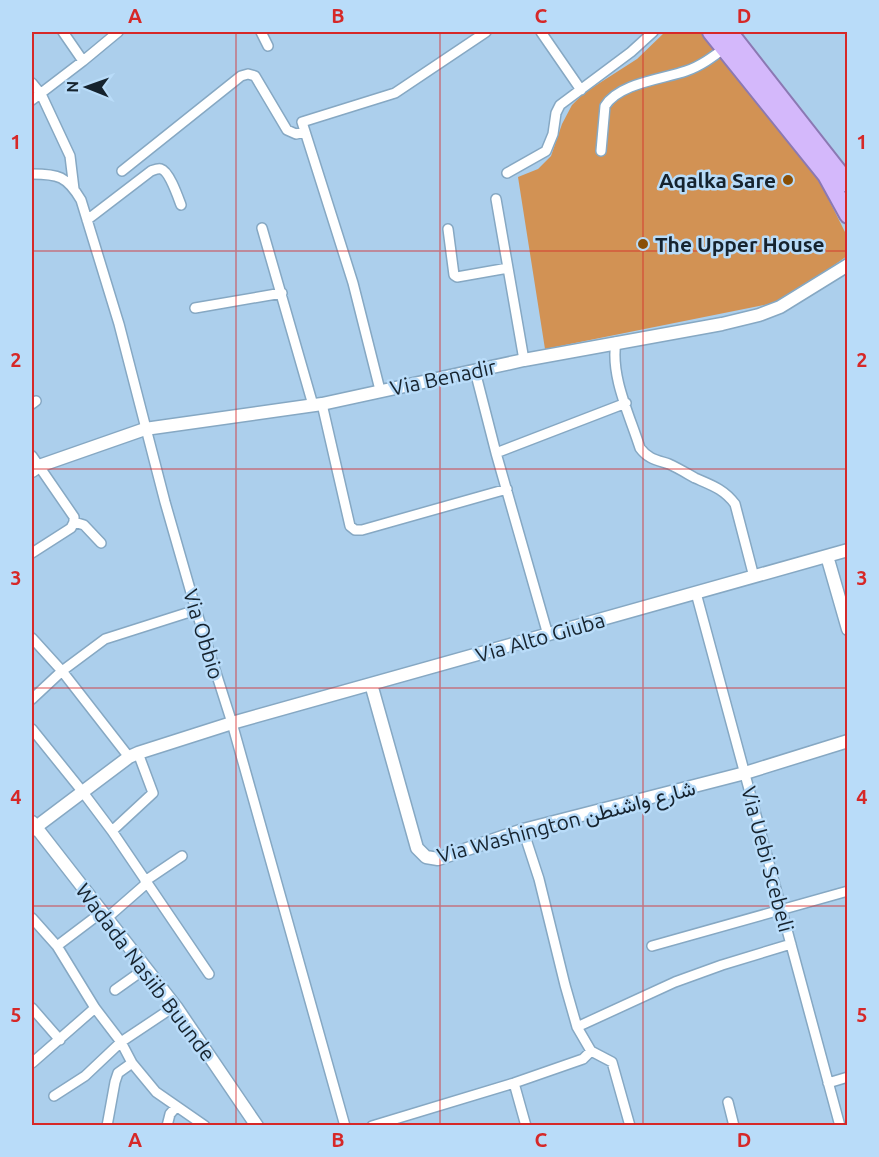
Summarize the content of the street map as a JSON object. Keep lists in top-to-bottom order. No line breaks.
{"streets":{"street":["Via Benadir","Via Obbio","Via Alto Giuba","Via Washington شارع واشنطن","Via Uebi Scebeli","Wadada Nasiib Buunde"]},"crossings":[["Via Benadir","Via Obbio"],["Via Obbio","Via Alto Giuba"],["Via Alto Giuba","Via Washington شارع واشنطن"],["Via Alto Giuba","Via Uebi Scebeli"],["Via Alto Giuba","Wadada Nasiib Buunde"],["Via Washington شارع واشنطن","Via Uebi Scebeli"]],"places":["Aqalka Sare","The Upper House"],"north":"left","grid":{"columns":["A","B","C","D"],"rows":["1","2","3","4","5"]}}
